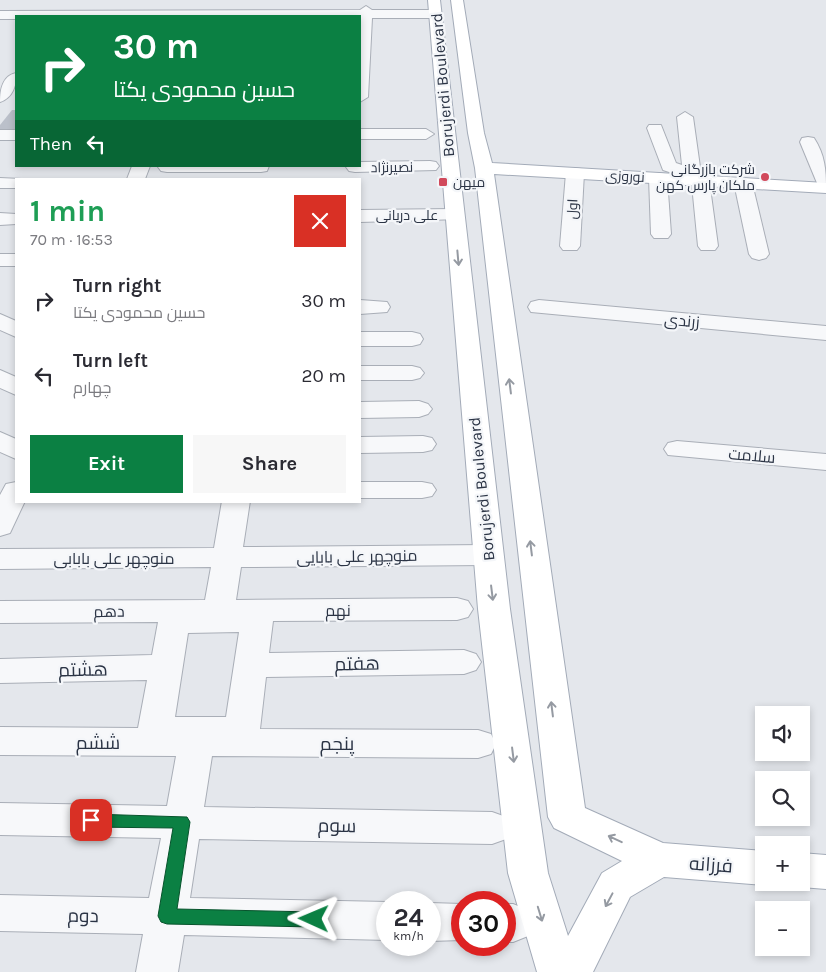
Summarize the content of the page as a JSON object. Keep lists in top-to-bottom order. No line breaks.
{"streets":{"main road":["Borujerdi Boulevard","نوروزی","فرزانه"],"street":["نصیرنژاد","اول","علی دریانی","زرندی","سلامت","منوچهر علی بابایی","منوچهر علی بابابی","نهم","دهم","هفتم","هشتم","ششم","پنجم","سوم","دوم"]},"crossings":[["Borujerdi Boulevard","نوروزی"],["Borujerdi Boulevard","علی دریانی"],["Borujerdi Boulevard","منوچهر علی بابایی"],["Borujerdi Boulevard","فرزانه"],["نوروزی","اول"],["منوچهر علی بابایی","منوچهر علی بابابی"],["نهم","دهم"],["ششم","پنجم"]],"places":{"other":["شرکت بازرگانی ملکان پارس کهن"],"transit":["میهن"]},"page":{"turn":["30 m","حسین محمودی یکتا"],"then":"Then","heading":["1 min","70 m · 16:53"],"list":[{"name":"Turn right","note":"حسین محمودی یکتا","value":"30 m"},{"name":"Turn left","note":"چهارم","value":"20 m"}],"buttons":["Exit","Share"],"map_buttons":["+","−"],"speed":"24 km/h","limit":"30"}}
